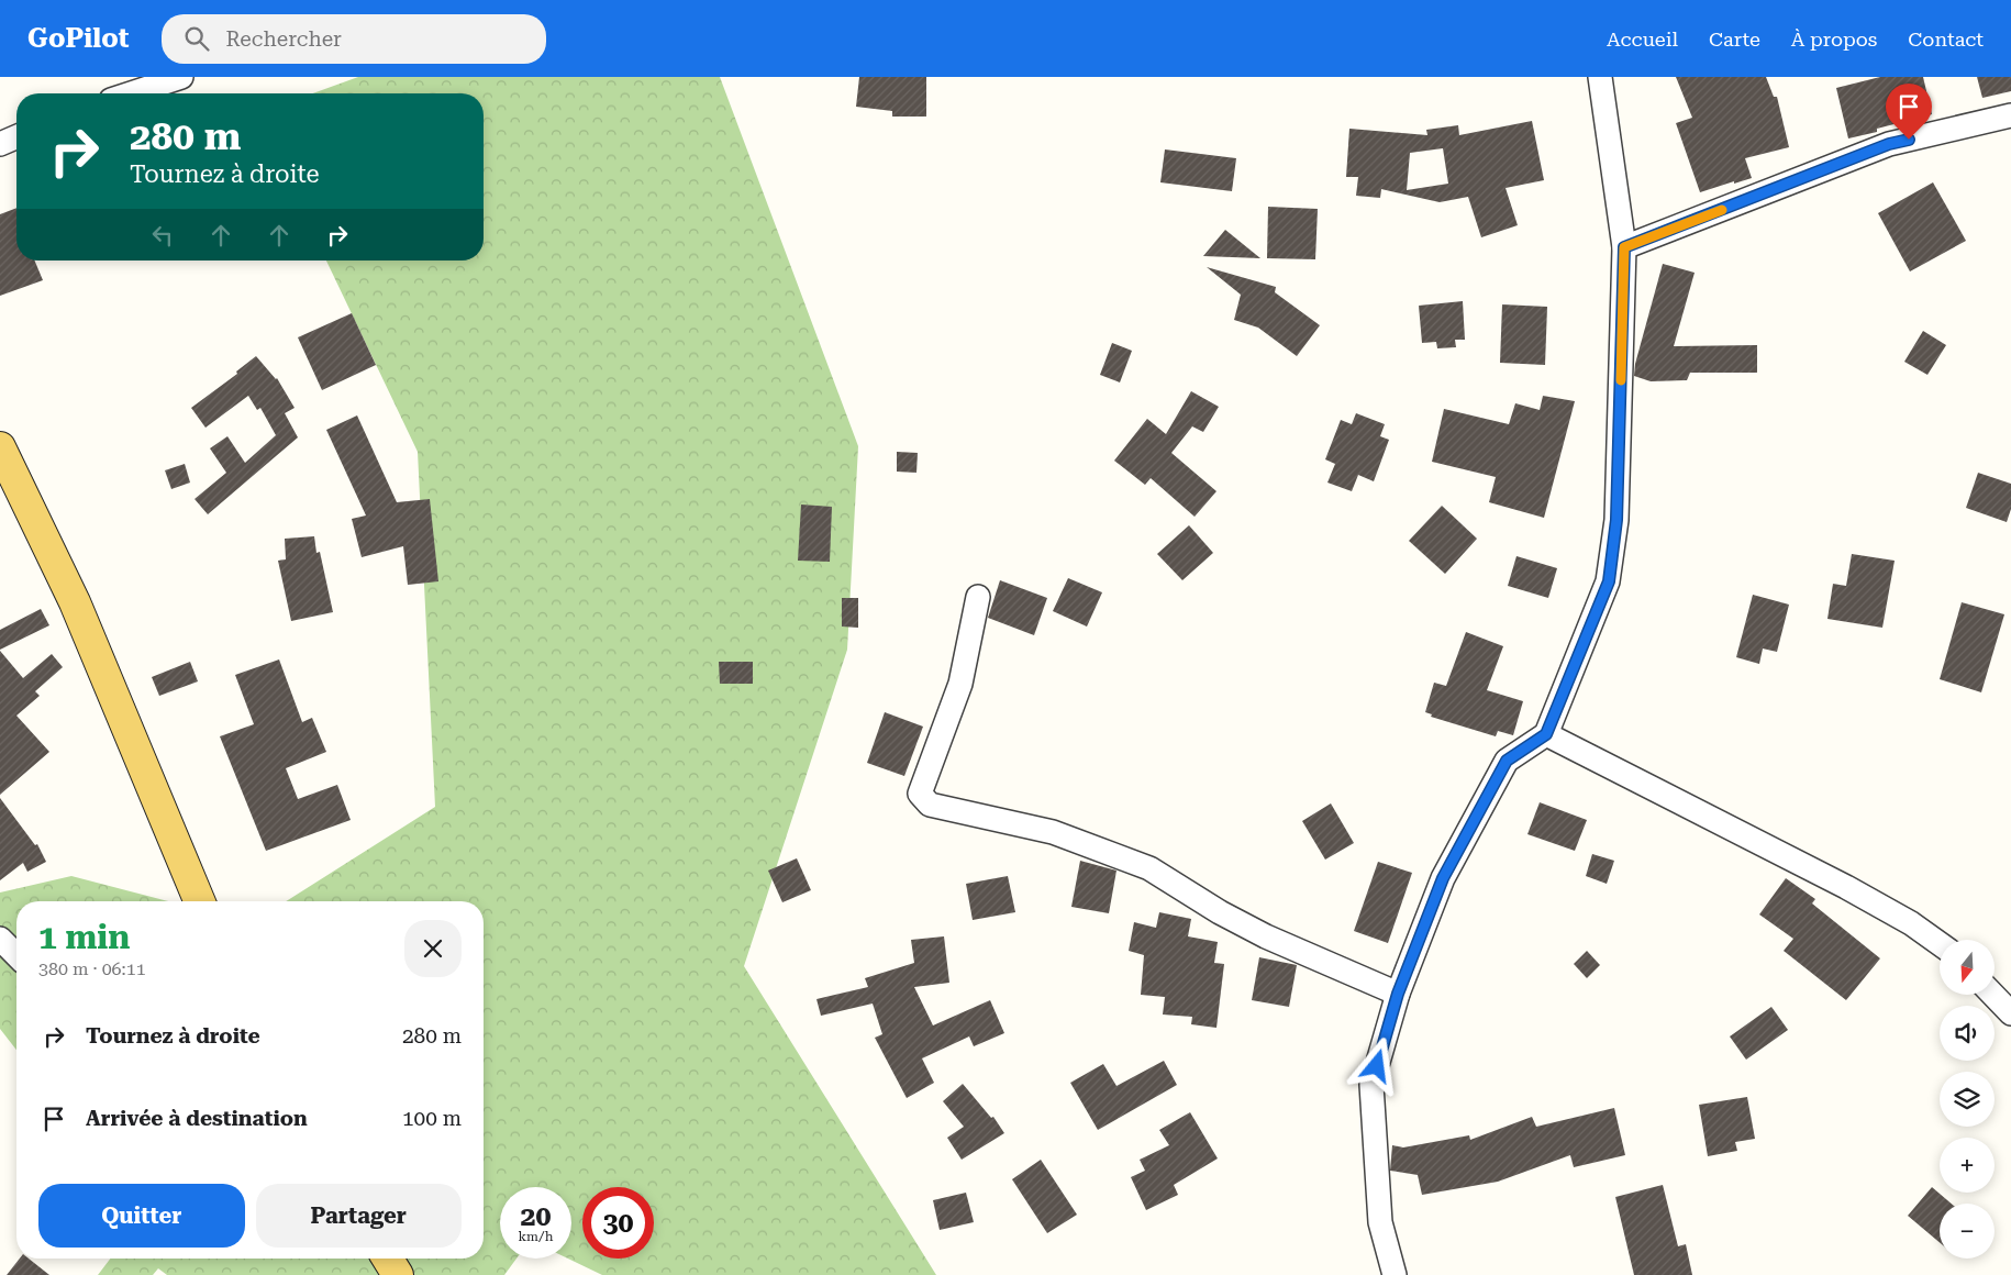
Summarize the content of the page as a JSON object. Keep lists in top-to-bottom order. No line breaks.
{"north":"bottom","page":{"header":"GoPilot","search":"Rechercher","nav":["Accueil","Carte","À propos","Contact"],"turn":["280 m","Tournez à droite"],"heading":["1 min","380 m · 06:11"],"map_buttons":["+","−"],"list":[{"name":"Tournez à droite","value":"280 m"},{"name":"Arrivée à destination","value":"100 m"}],"buttons":["Quitter","Partager"],"speed":"20 km/h","limit":"30"}}
